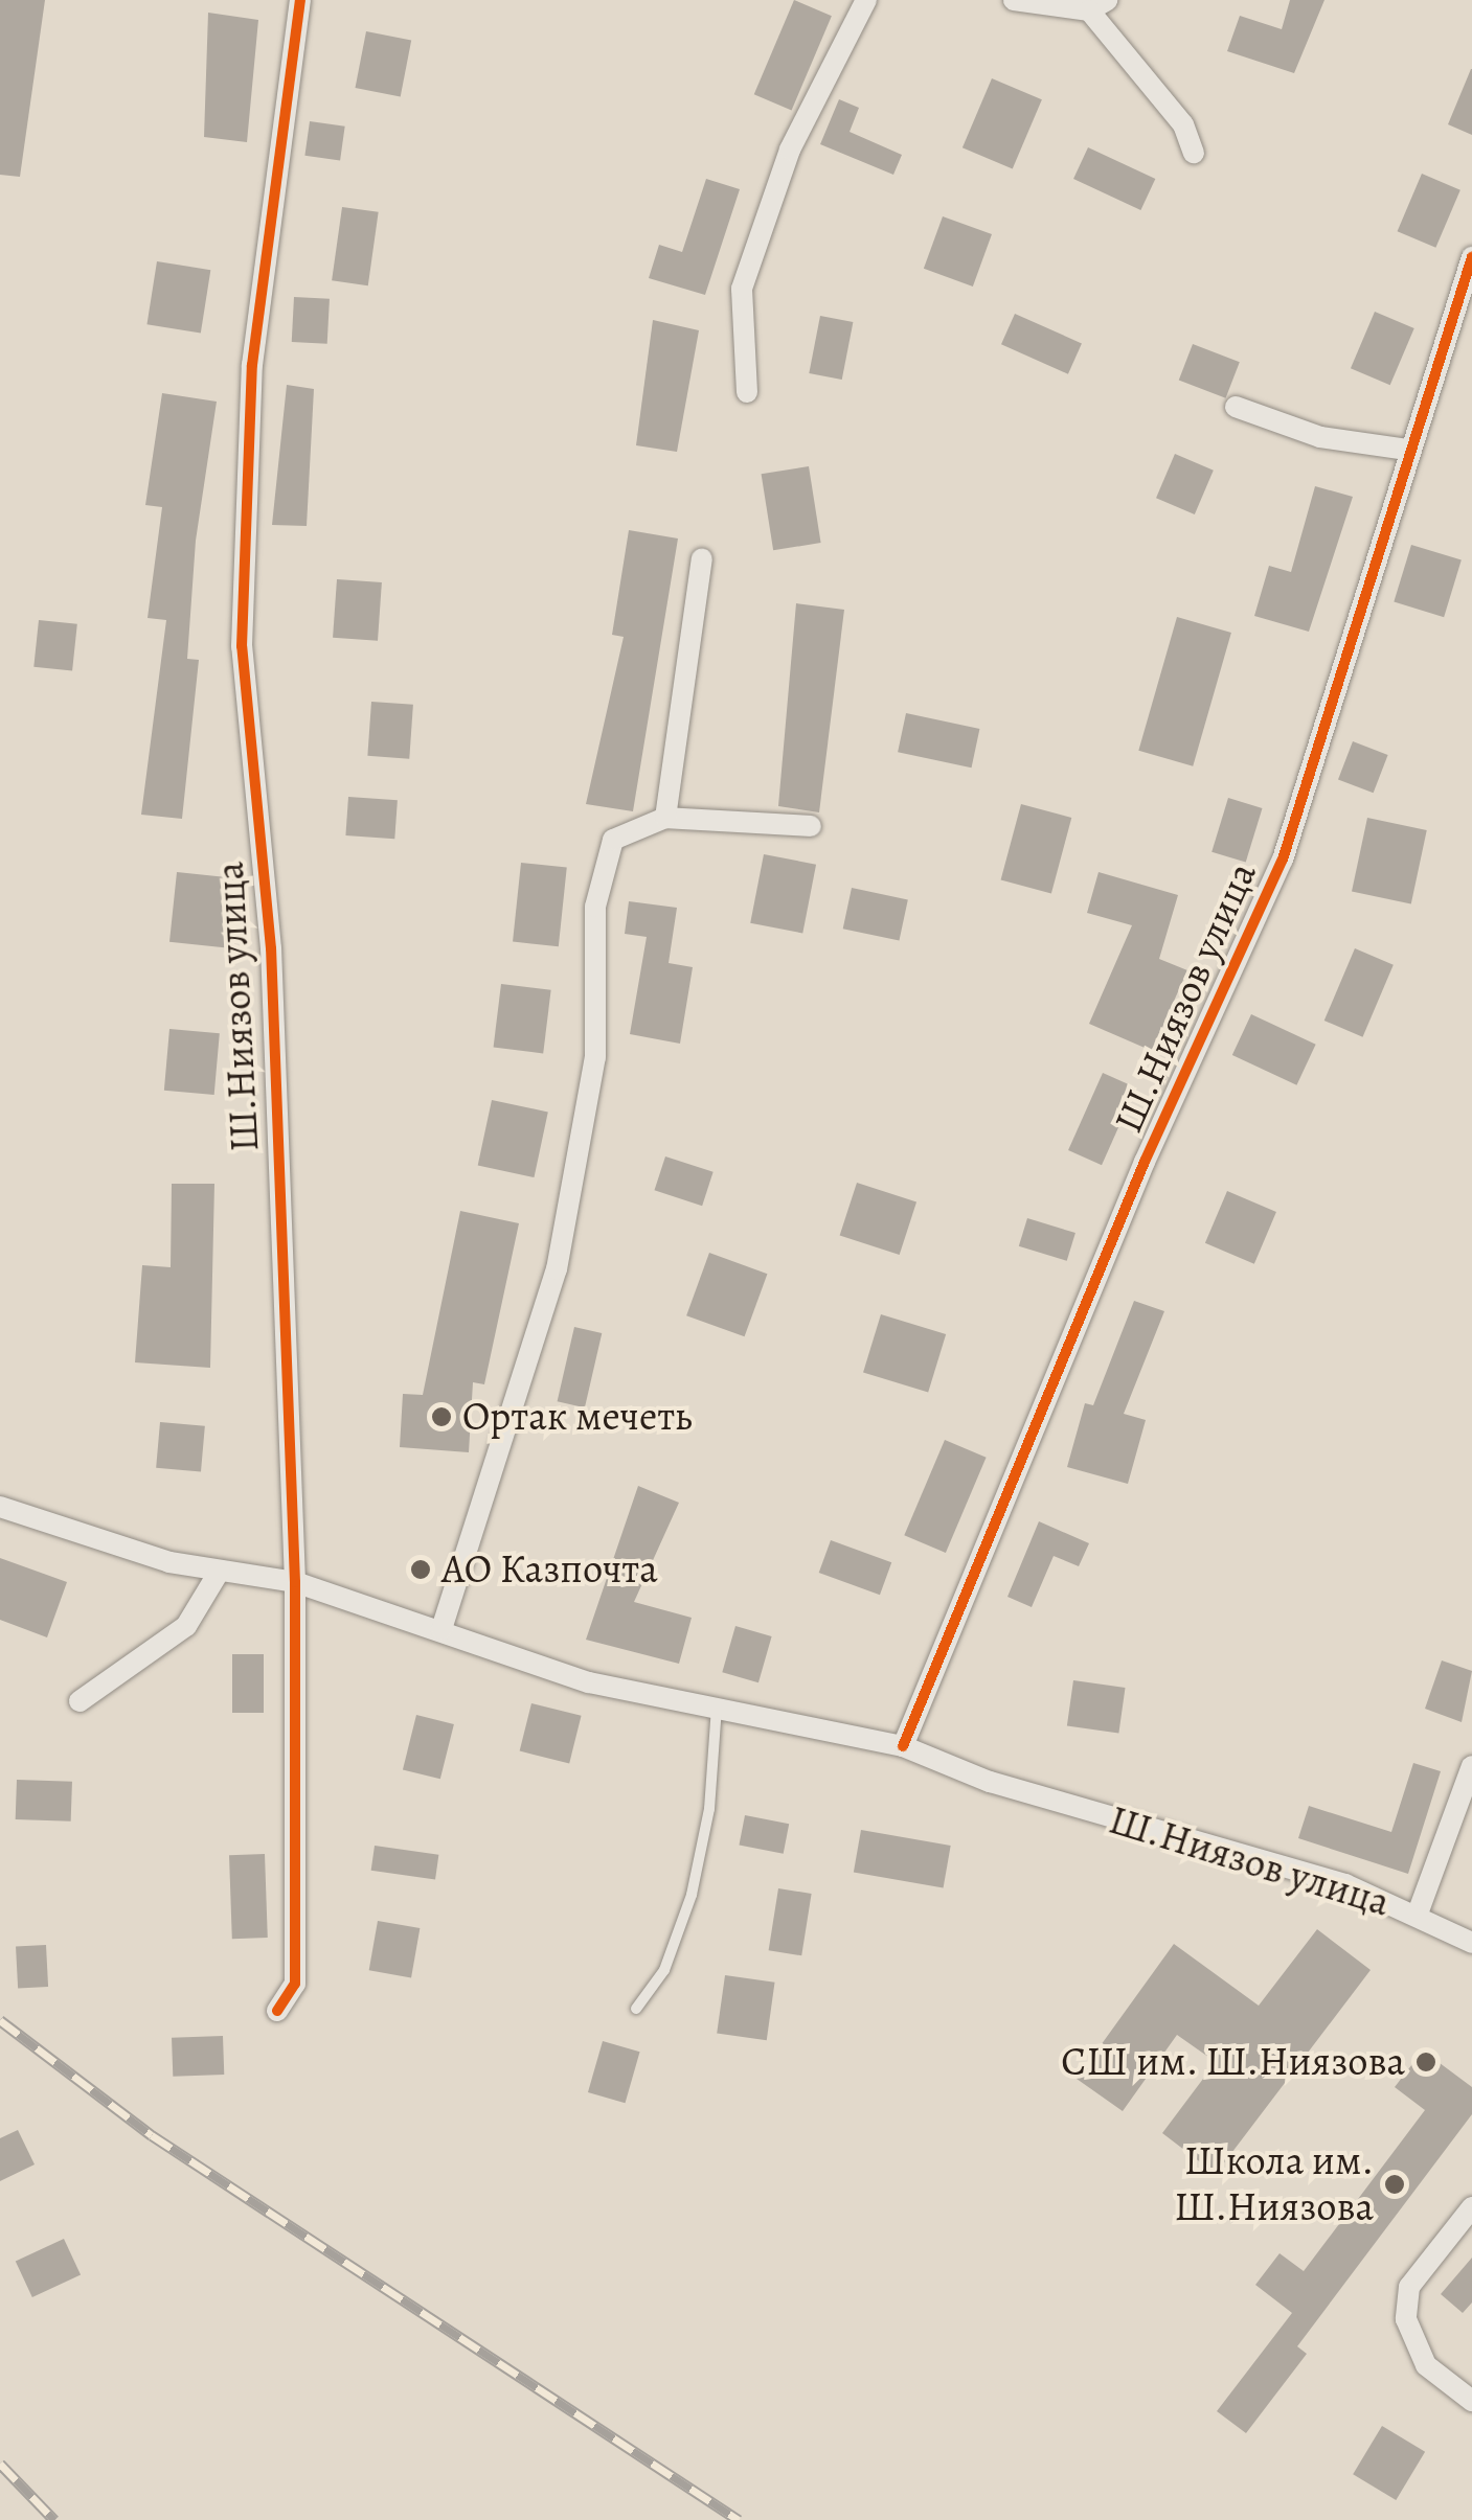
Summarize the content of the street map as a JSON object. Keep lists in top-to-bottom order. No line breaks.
{"streets":{"street":["Ш.Ниязов улица"]},"places":["Ортак мечеть","АО Казпочта","СШ им. Ш.Ниязова","Школа им. Ш.Ниязова"]}
